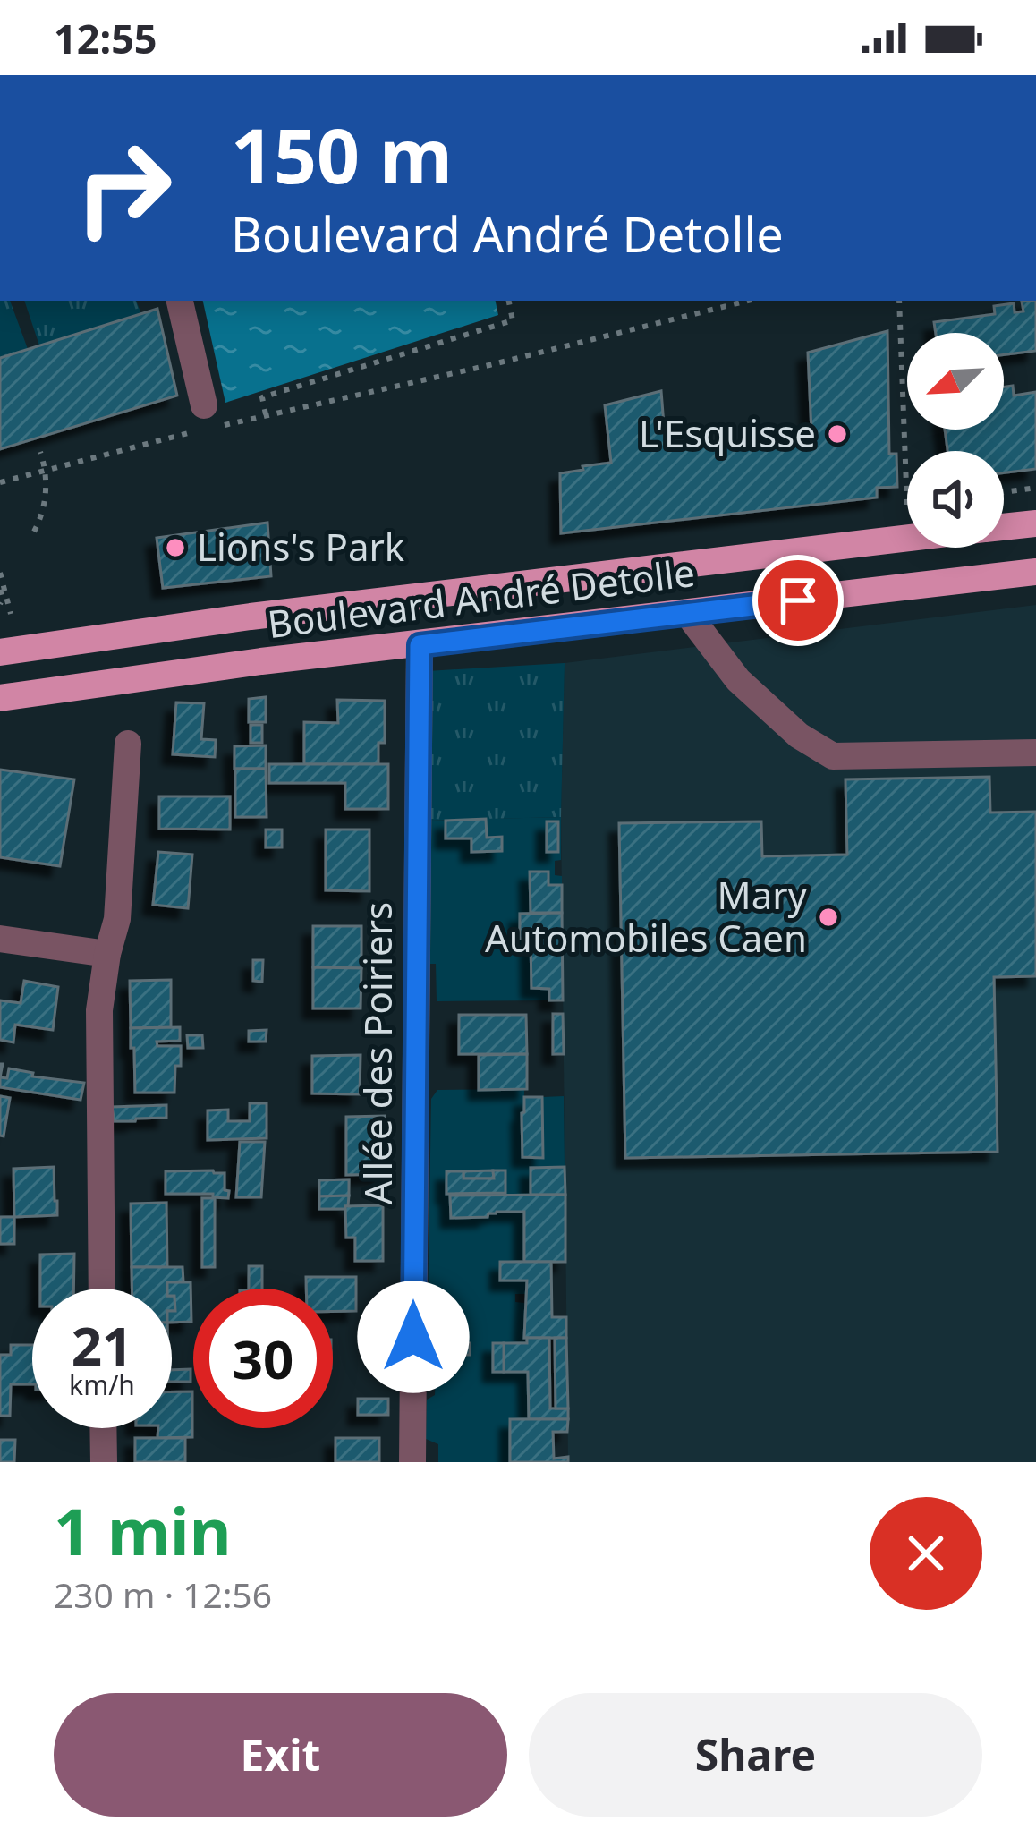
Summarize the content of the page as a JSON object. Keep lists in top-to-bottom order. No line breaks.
{"streets":{"main road":["Boulevard André Detolle"],"street":["Allée des Poiriers"]},"crossings":[["Boulevard André Detolle","Allée des Poiriers"]],"places":["L'Esquisse","Lions's Park","Mary Automobiles Caen"],"north":"bottom left","page":{"status":"12:55","turn":["150 m","Boulevard André Detolle"],"speed":"21 km/h","limit":"30","heading":["1 min","230 m · 12:56"],"buttons":["Exit","Share"]}}
